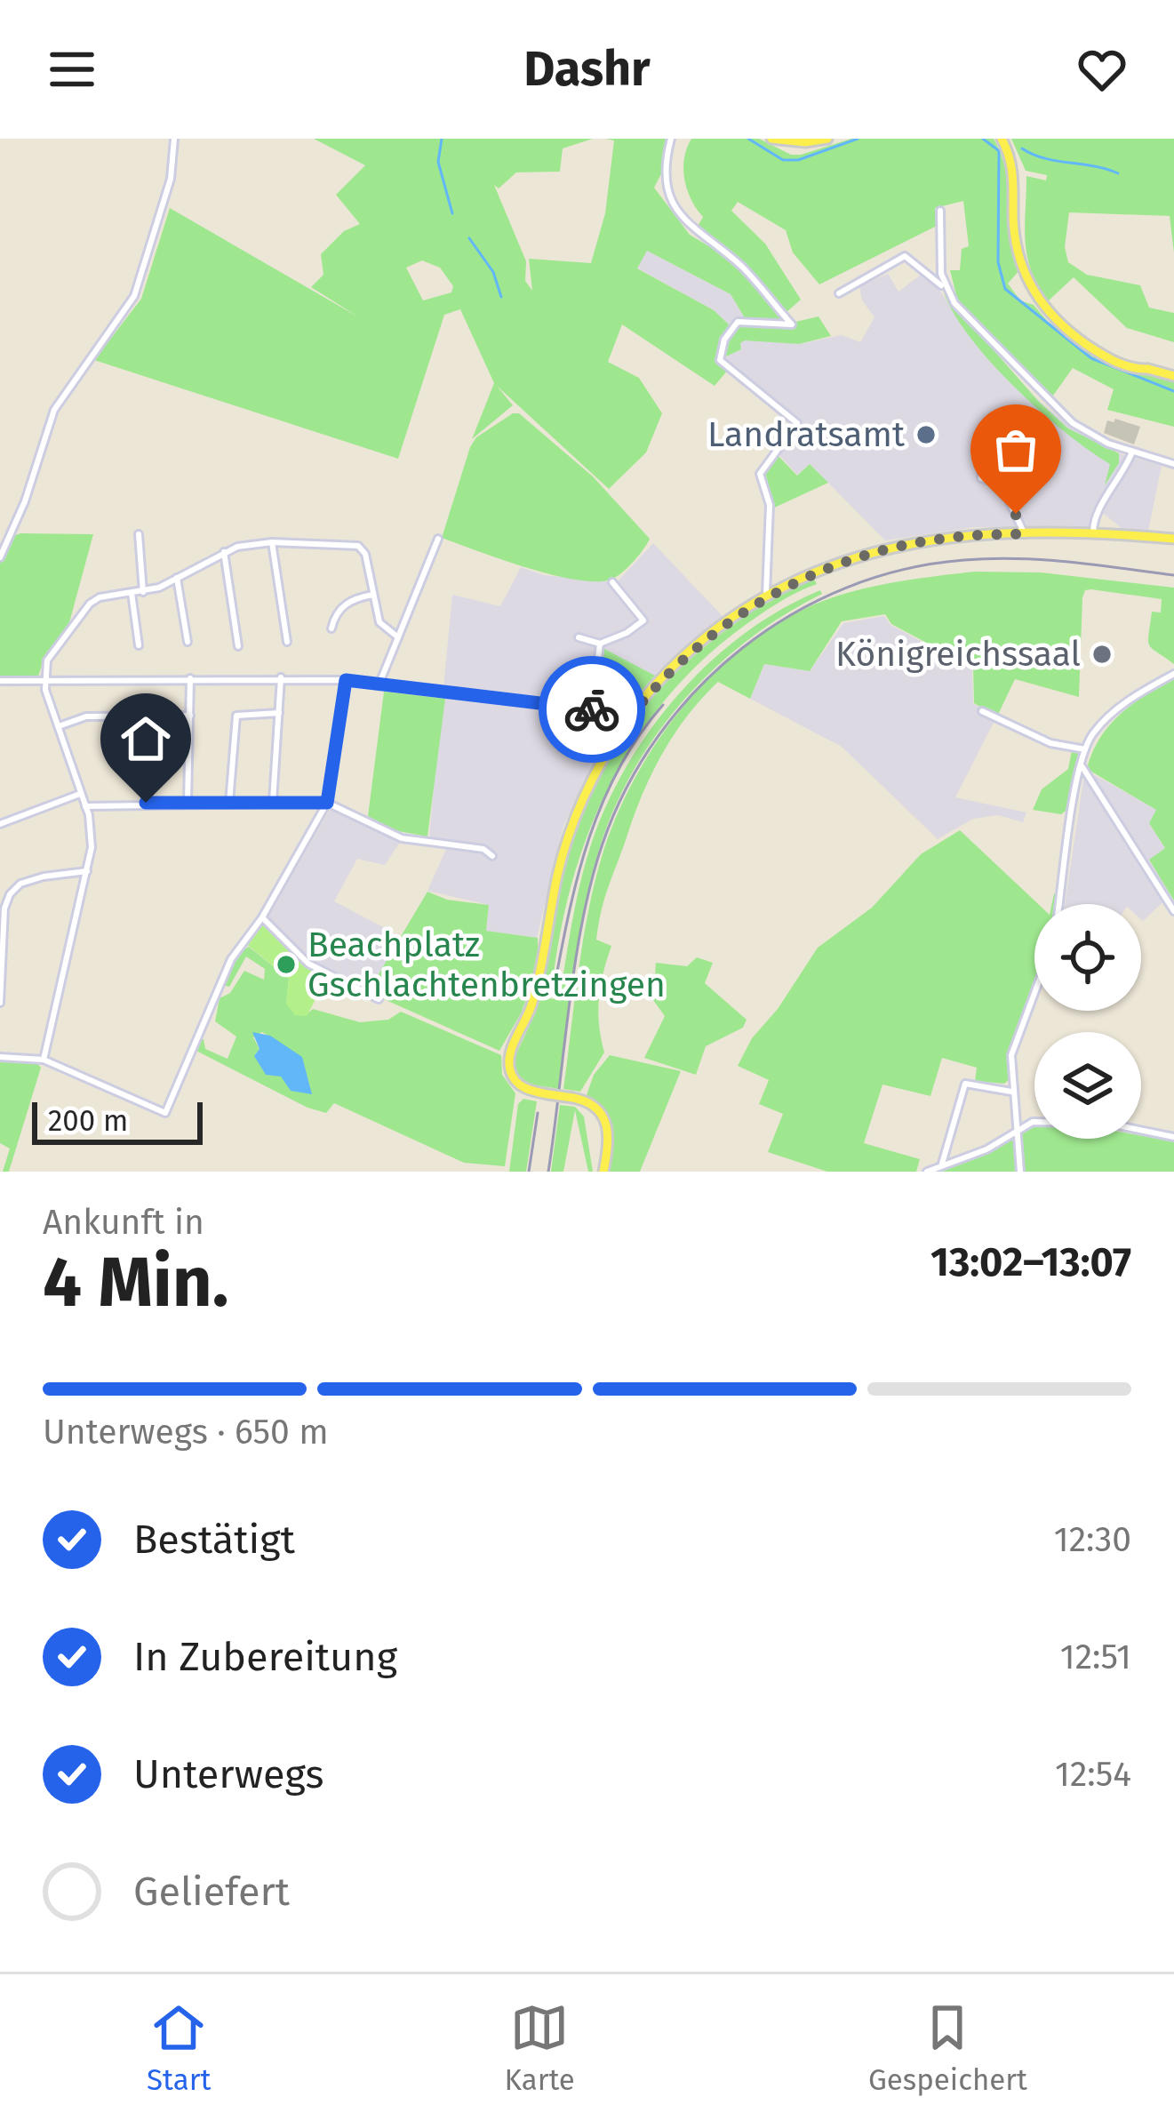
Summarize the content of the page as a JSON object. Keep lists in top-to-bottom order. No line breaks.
{"places":["Landratsamt","Königreichssaal","Beachplatz Gschlachtenbretzingen"],"scale_bar":"200 m","page":{"header":"Dashr","scale":"200 m","heading":["4 Min.","Ankunft in","13:02–13:07"],"bar":"Unterwegs · 650 m","list":[["Bestätigt","12:30"],["In Zubereitung","12:51"],["Unterwegs","12:54"],"Geliefert"],"tabs":["Start","Karte","Gespeichert"]}}
